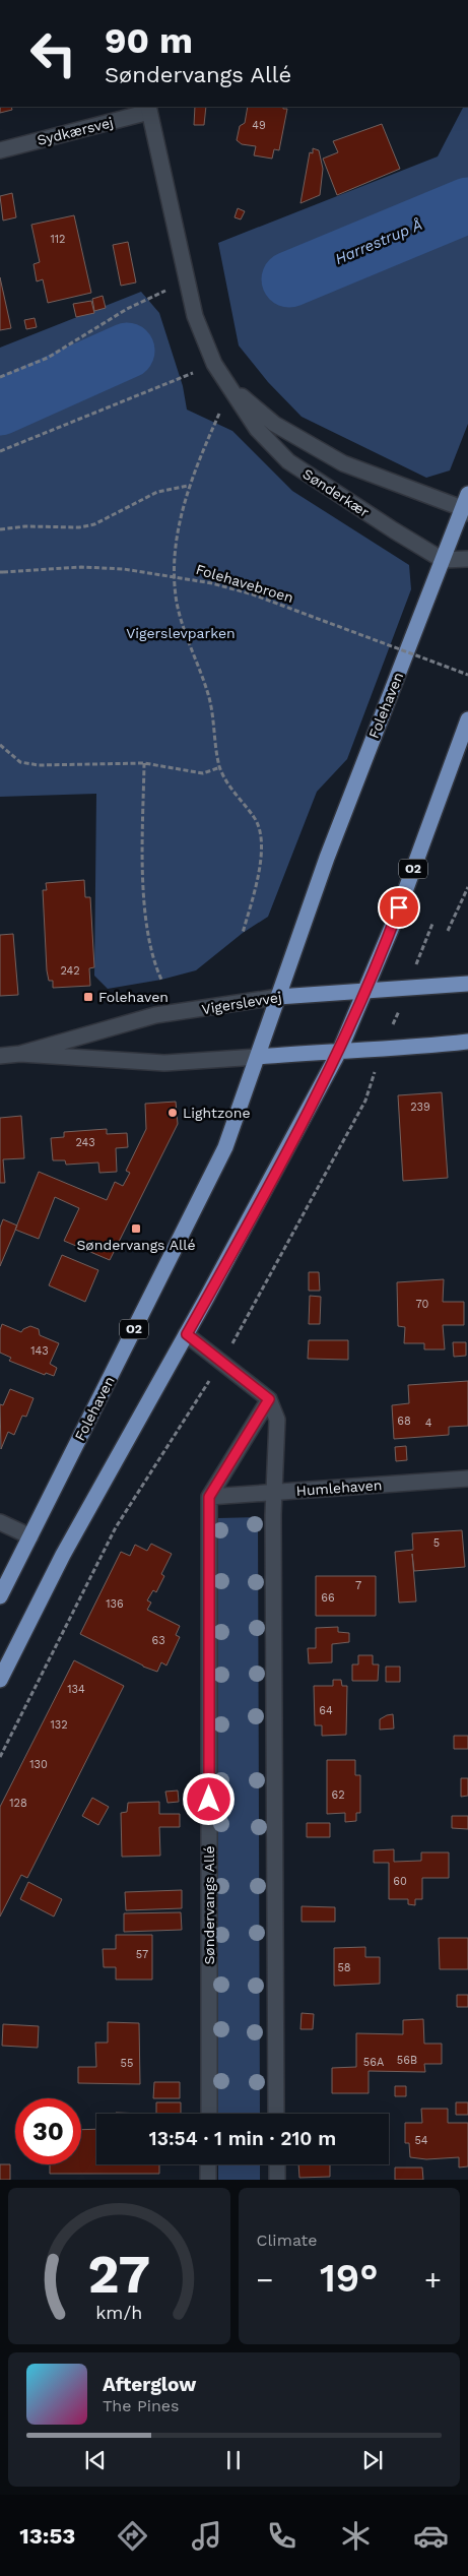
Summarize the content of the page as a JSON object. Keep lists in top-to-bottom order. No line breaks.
{"streets":{"main road":["Folehaven","O2","Vigerslevvej"],"street":["Sydkærsvej","Sønderkær","Humlehaven","Søndervangs Allé"],"path":["Folehavebroen"]},"crossings":[["Sydkærsvej","Sønderkær"],["Sønderkær","Folehaven"],["Folehaven","Vigerslevvej"],["O2","Vigerslevvej"],["Humlehaven","Søndervangs Allé"]],"water":["Harrestrup Å"],"parks":["Vigerslevparken"],"places":{"transit":["Folehaven","Søndervangs Allé"],"other":["Lightzone"]},"house_numbers":["49","112","242","239","243","70","143","68","4","5","7","66","136","63","134","64","132","130","62","128","60","57","58","56B","56A","55","54"],"page":{"turn":["90 m","Søndervangs Allé"],"limit":"30","trip":"13:54 · 1 min · 210 m","tile":"Climate","heat":["−","19°","+"],"song":["Afterglow","The Pines"],"tabs":"13:53","gauge":["27","km/h"]}}
